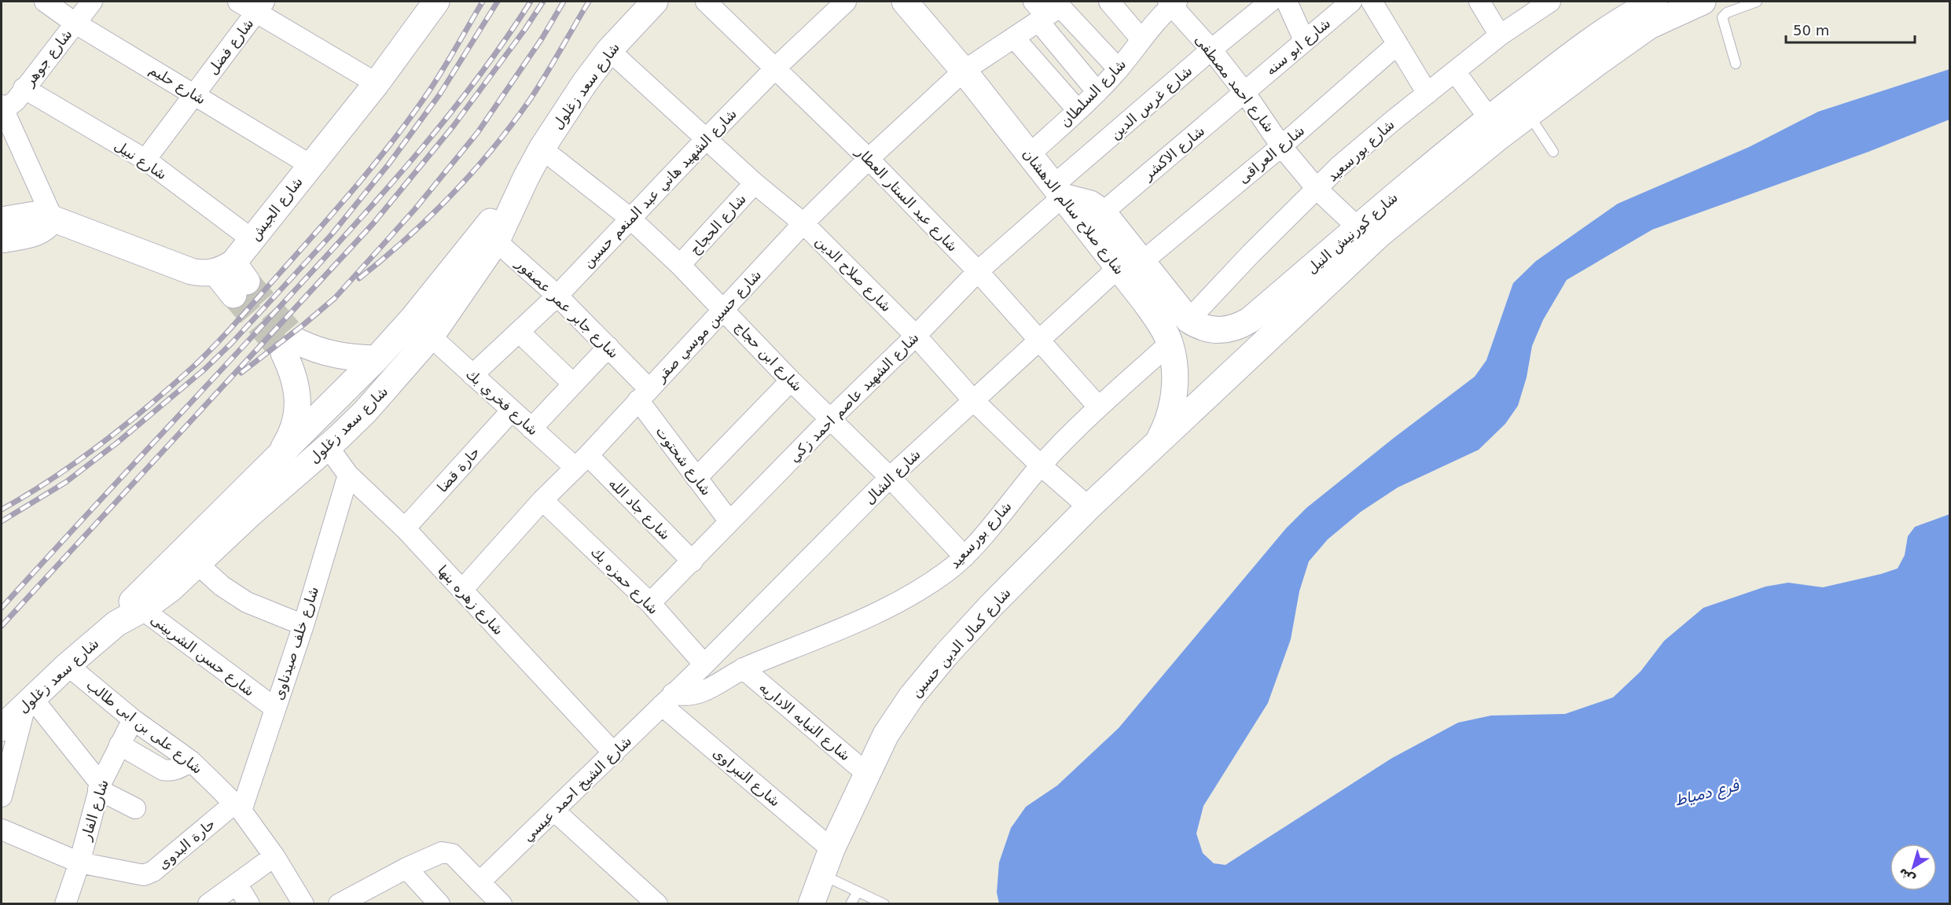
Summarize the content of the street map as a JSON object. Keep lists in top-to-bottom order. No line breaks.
{"streets":{"main road":["شارع سعد زغلول","شارع الجيش","شارع صلاح سالم الدهشان","شارع كورنيش النيل","شارع كمال الدين حسين"],"street":["شارع فضل","شارع ابو سنه","شارع جوهر","شارع احمد مصطفى","شارع حليم","شارع السلطان","شارع غرس الدين","شارع بورسعيد","شارع الاكشر","شارع العراقى","شارع نبيل","شارع الشهيد هاني عبد المنعم حسين","شارع عبد الستار العطار","شارع الحجاج","شارع صلاح الدين","شارع جابر عمر عصفور","شارع حسين موسي صقر","شارع ابن حجاج","شارع الشهيد عاصم احمد زكي","شارع فخري بك","شارع شحتوت","حارة قضا","شارع الشال","شارع جاد الله","شارع حمزه بك","شارع زهره بنها","شارع خلف صيدناوى","شارع حسن الشربينى","شارع النيابه الاداريه","شارع على بن ابى طالب","شارع النبراوى","شارع الشيخ احمد عيسي","شارع الفار","حارة البدوى"]},"crossings":[["شارع فضل","شارع حليم"],["شارع فضل","شارع نبيل"],["شارع ابو سنه","شارع احمد مصطفى"],["شارع ابو سنه","شارع الاكشر"],["شارع جوهر","شارع حليم"],["شارع جوهر","شارع نبيل"],["شارع احمد مصطفى","شارع السلطان"],["شارع احمد مصطفى","شارع غرس الدين"],["شارع احمد مصطفى","شارع بورسعيد"],["شارع احمد مصطفى","شارع الاكشر"],["شارع احمد مصطفى","شارع العراقى"],["شارع احمد مصطفى","شارع كورنيش النيل"],["شارع حليم","شارع الجيش"],["شارع سعد زغلول","شارع صلاح الدين"],["شارع سعد زغلول","شارع جابر عمر عصفور"],["شارع سعد زغلول","شارع ابن حجاج"],["شارع سعد زغلول","شارع فخري بك"],["شارع سعد زغلول","شارع زهره بنها"],["شارع سعد زغلول","شارع حسن الشربينى"],["شارع سعد زغلول","شارع على بن ابى طالب"],["شارع السلطان","شارع صلاح سالم الدهشان"],["شارع غرس الدين","شارع صلاح سالم الدهشان"],["شارع غرس الدين","شارع كورنيش النيل"],["شارع غرس الدين","شارع الشهيد عاصم احمد زكي"],["شارع بورسعيد","شارع عبد الستار العطار"],["شارع بورسعيد","شارع صلاح سالم الدهشان"],["شارع بورسعيد","شارع كورنيش النيل"],["شارع بورسعيد","شارع صلاح الدين"],["شارع بورسعيد","شارع ابن حجاج"],["شارع بورسعيد","شارع الشال"],["شارع بورسعيد","شارع النيابه الاداريه"],["شارع بورسعيد","شارع النبراوى"],["شارع بورسعيد","شارع الشيخ احمد عيسي"],["شارع الاكشر","شارع كورنيش النيل"],["شارع العراقى","شارع صلاح سالم الدهشان"],["شارع العراقى","شارع كورنيش النيل"],["شارع العراقى","شارع الشال"],["شارع نبيل","شارع الجيش"],["شارع الشهيد هاني عبد المنعم حسين","شارع عبد الستار العطار"],["شارع الشهيد هاني عبد المنعم حسين","شارع صلاح الدين"],["شارع الشهيد هاني عبد المنعم حسين","شارع جابر عمر عصفور"],["شارع الشهيد هاني عبد المنعم حسين","شارع ابن حجاج"],["شارع الشهيد هاني عبد المنعم حسين","شارع فخري بك"],["شارع عبد الستار العطار","شارع حسين موسي صقر"],["شارع عبد الستار العطار","شارع الشهيد عاصم احمد زكي"],["شارع عبد الستار العطار","شارع الشال"],["شارع صلاح سالم الدهشان","شارع كورنيش النيل"],["شارع صلاح سالم الدهشان","شارع حسين موسي صقر"],["شارع صلاح سالم الدهشان","شارع الشهيد عاصم احمد زكي"],["شارع صلاح سالم الدهشان","شارع الشال"],["شارع صلاح سالم الدهشان","شارع كمال الدين حسين"],["شارع الحجاج","شارع صلاح الدين"],["شارع الحجاج","شارع ابن حجاج"],["شارع كورنيش النيل","شارع الشهيد عاصم احمد زكي"],["شارع كورنيش النيل","شارع الشال"],["شارع كورنيش النيل","شارع كمال الدين حسين"],["شارع صلاح الدين","شارع حسين موسي صقر"],["شارع صلاح الدين","شارع الشهيد عاصم احمد زكي"],["شارع صلاح الدين","شارع الشال"],["شارع صلاح الدين","شارع كمال الدين حسين"],["شارع جابر عمر عصفور","شارع حسين موسي صقر"],["شارع جابر عمر عصفور","شارع شحتوت"],["شارع حسين موسي صقر","شارع ابن حجاج"],["شارع حسين موسي صقر","شارع فخري بك"],["شارع حسين موسي صقر","شارع شحتوت"],["شارع حسين موسي صقر","شارع جاد الله"],["شارع حسين موسي صقر","شارع حمزه بك"],["شارع حسين موسي صقر","شارع زهره بنها"],["شارع ابن حجاج","شارع الشهيد عاصم احمد زكي"],["شارع ابن حجاج","شارع الشال"],["شارع الشهيد عاصم احمد زكي","شارع شحتوت"],["شارع الشهيد عاصم احمد زكي","شارع جاد الله"],["شارع الشهيد عاصم احمد زكي","شارع حمزه بك"],["شارع فخري بك","حارة قضا"],["شارع فخري بك","شارع جاد الله"],["حارة قضا","شارع زهره بنها"],["شارع الشال","شارع حمزه بك"],["شارع الشال","شارع النبراوى"],["شارع الشال","شارع الشيخ احمد عيسي"],["شارع زهره بنها","شارع خلف صيدناوى"],["شارع زهره بنها","شارع الشيخ احمد عيسي"],["شارع كمال الدين حسين","شارع النيابه الاداريه"],["شارع كمال الدين حسين","شارع النبراوى"],["شارع خلف صيدناوى","شارع حسن الشربينى"],["شارع خلف صيدناوى","شارع على بن ابى طالب"],["شارع خلف صيدناوى","حارة البدوى"],["شارع على بن ابى طالب","شارع الفار"],["شارع على بن ابى طالب","حارة البدوى"],["شارع النبراوى","شارع الشيخ احمد عيسي"],["شارع الفار","حارة البدوى"]],"water":["فرع دمياط"],"scale_bar":"50 m","north":"bottom left"}
